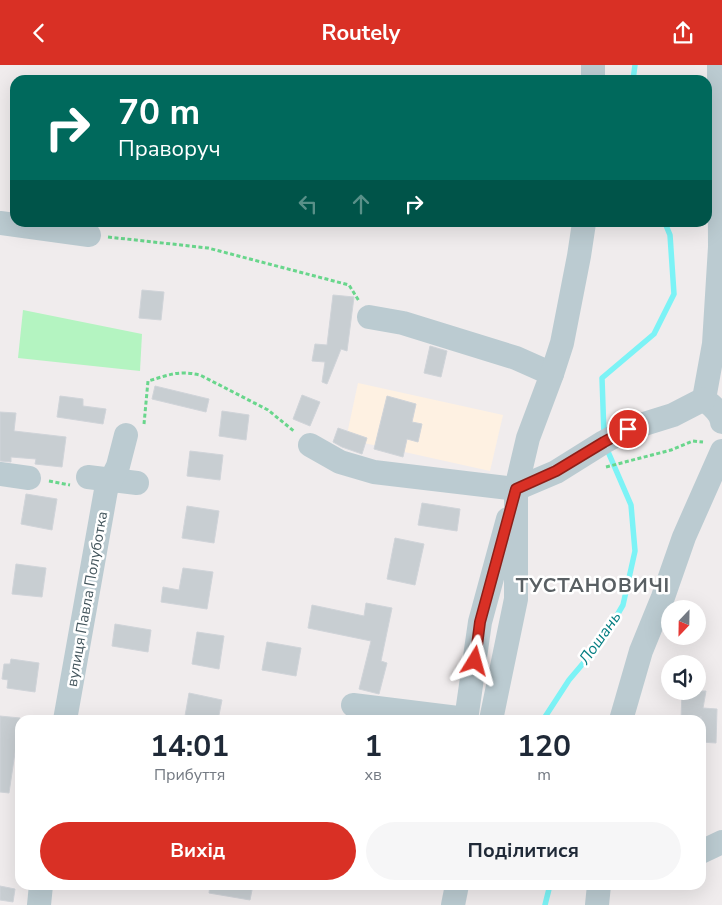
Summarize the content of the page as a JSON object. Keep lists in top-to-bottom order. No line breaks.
{"streets":{"street":["вулиця Павла Полуботка"]},"districts":["ТУСТАНОВИЧІ"],"water":["Лошань"],"north":"bottom","page":{"header":"Routely","turn":["70 m","Праворуч"],"eta":["14:01","Прибуття","1","хв","120","m"],"buttons":["Вихід","Поділитися"]}}
